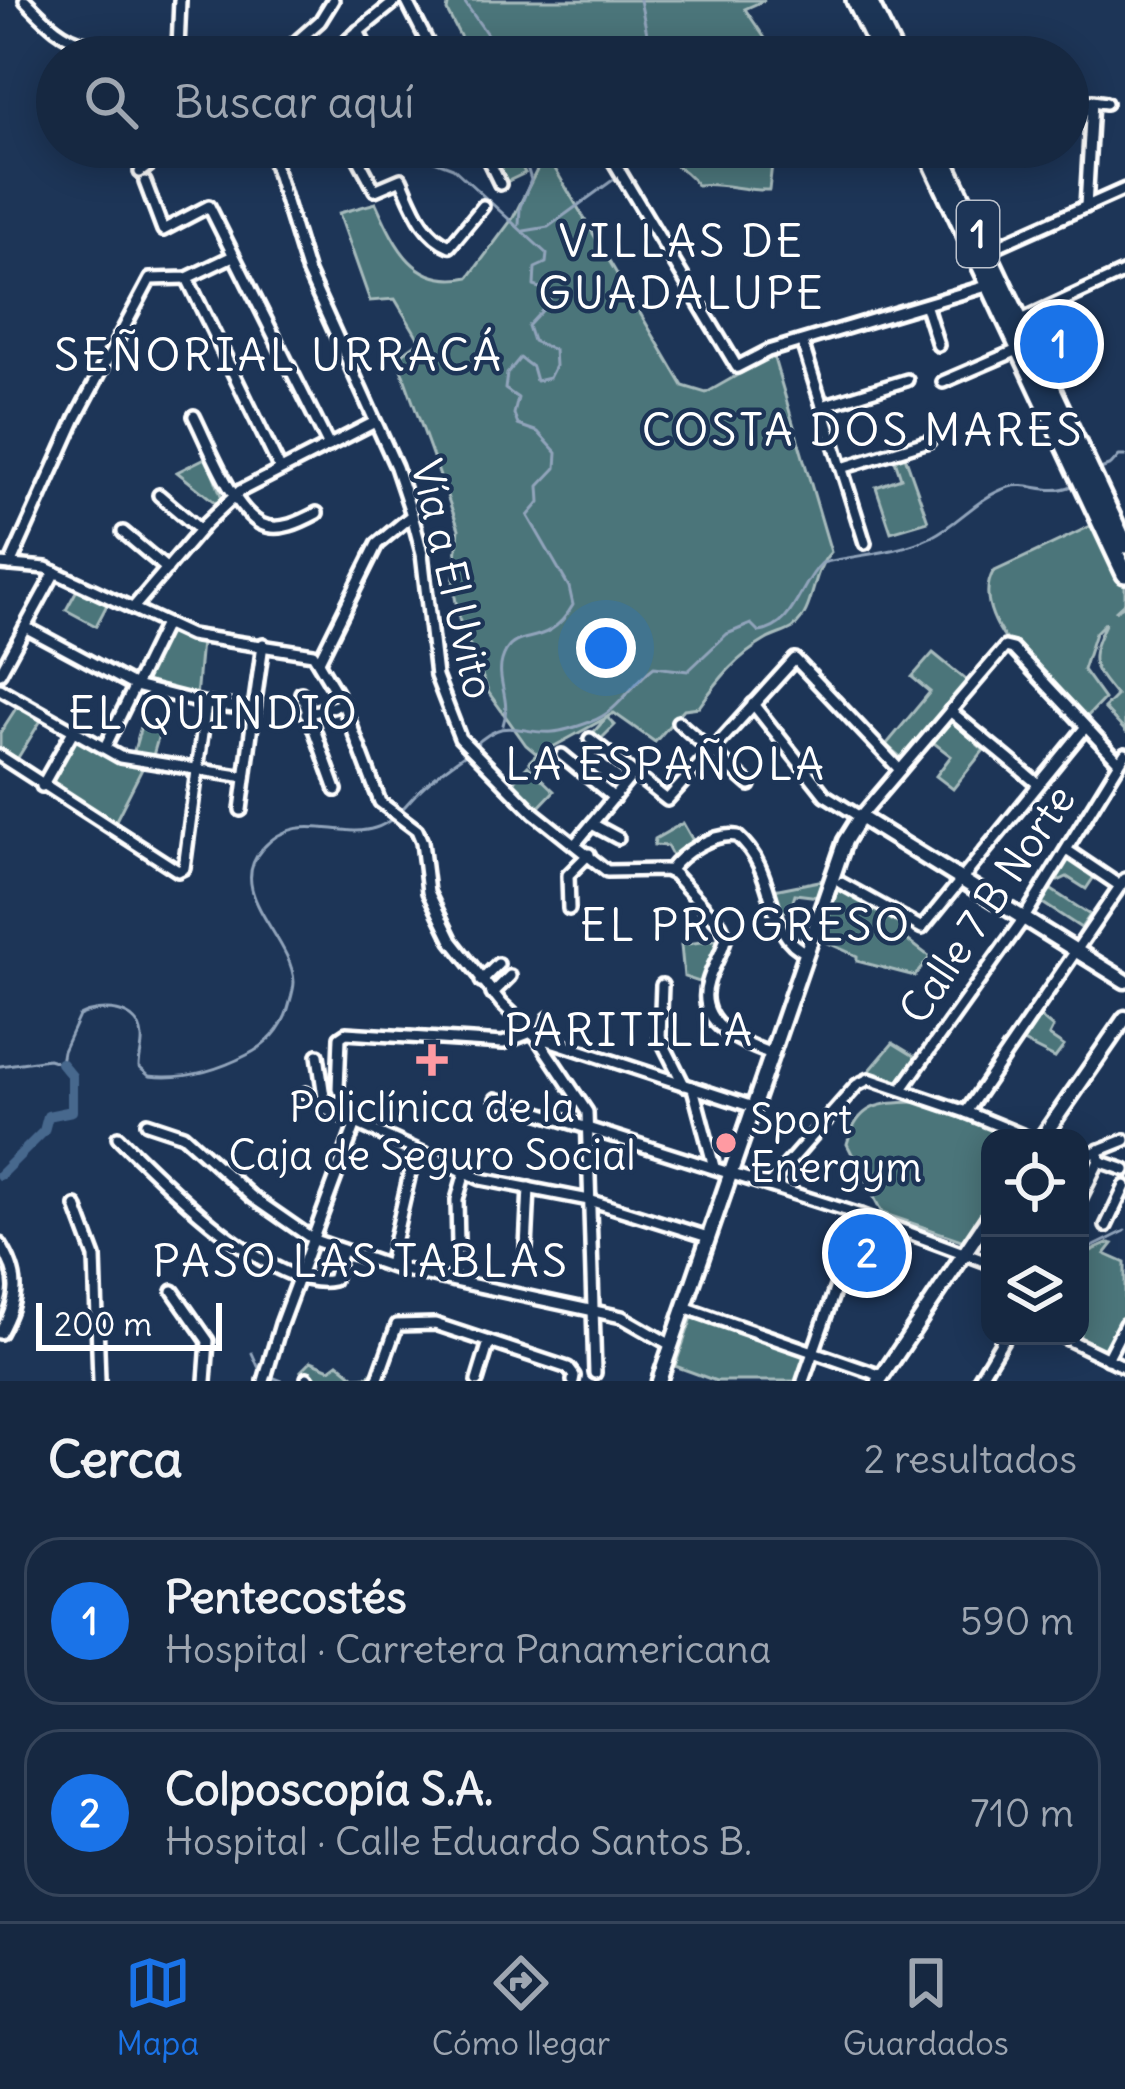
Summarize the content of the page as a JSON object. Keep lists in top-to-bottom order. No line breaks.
{"streets":{"highway":["1"],"street":["Vía a El Uvito","Calle 7 B Norte"]},"districts":["VILLAS DE GUADALUPE","SEÑORIAL URRACÁ","COSTA DOS MARES","EL QUINDIO","LA ESPAÑOLA","EL PROGRESO","PARITILLA","PASO LAS TABLAS"],"places":{"health":["Policlínica de la Caja de Seguro Social"],"other":["Sport Energym"]},"scale_bar":"200 m","page":{"search":"Buscar aquí","pins":["1","2"],"scale":"200 m","heading":["Cerca","2 resultados"],"list":[{"mark":"1","name":"Pentecostés","note":"Hospital · Carretera Panamericana","value":"590 m"},{"mark":"2","name":"Colposcopía S.A.","note":"Hospital · Calle Eduardo Santos B.","value":"710 m"}],"nav":["Mapa","Cómo llegar","Guardados"]}}
